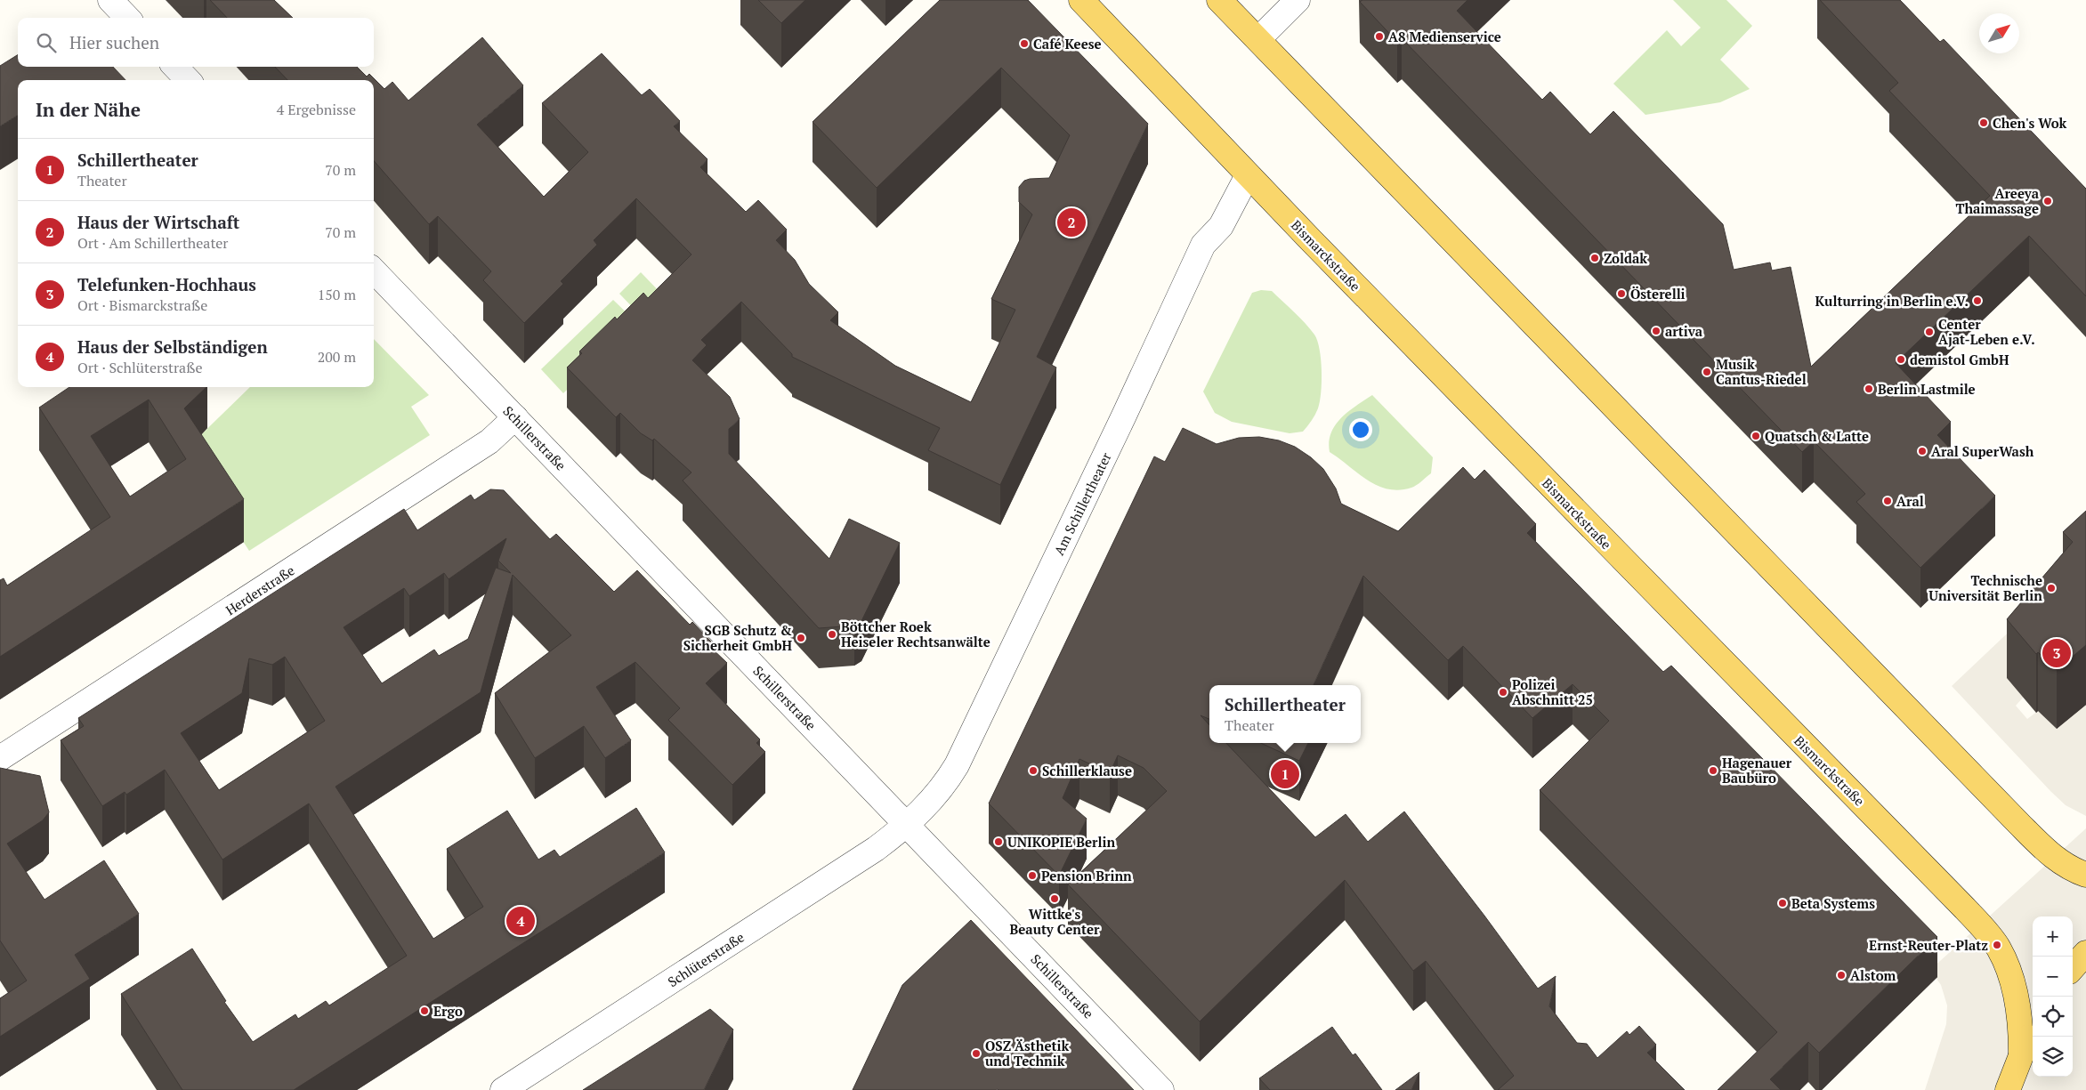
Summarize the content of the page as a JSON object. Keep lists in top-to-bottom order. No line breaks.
{"streets":{"main road":["Bismarckstraße"],"street":["Schillerstraße","Am Schillertheater","Herderstraße","Schlüterstraße"]},"crossings":[["Bismarckstraße","Am Schillertheater"],["Schillerstraße","Am Schillertheater"],["Schillerstraße","Herderstraße"],["Schillerstraße","Schlüterstraße"],["Am Schillertheater","Schlüterstraße"]],"places":["A8 Medienservice","Café Keese","Chen's Wok","Areeya Thaimassage","Zoldak","Österelli","Kulturring in Berlin e.V.","artiva","Center Ajat-Leben e.V.","demistol GmbH","Musik Cantus-Riedel","Berlin Lastmile","Quatsch & Latte","Aral SuperWash","Aral","Technische Universität Berlin","Böttcher Roek Heiseler Rechtsanwälte","SGB Schutz & Sicherheit GmbH","Polizei Abschnitt 25","Schillerklause","Hagenauer Baubüro","UNIKOPIE Berlin","Pension Brinn","Wittke's Beauty Center","Beta Systems","Ernst-Reuter-Platz","Alstom","Ergo","OSZ Ästhetik und Technik"],"north":"top right","page":{"search":"Hier suchen","heading":["In der Nähe","4 Ergebnisse"],"list":[{"mark":"1","name":"Schillertheater","note":"Theater","value":"70 m"},{"mark":"2","name":"Haus der Wirtschaft","note":"Ort · Am Schillertheater","value":"70 m"},{"mark":"3","name":"Telefunken-Hochhaus","note":"Ort · Bismarckstraße","value":"150 m"},{"mark":"4","name":"Haus der Selbständigen","note":"Ort · Schlüterstraße","value":"200 m"}],"pins":["2","3","1","4"],"popup":["Schillertheater","Theater"],"map_buttons":["+","−"]}}
